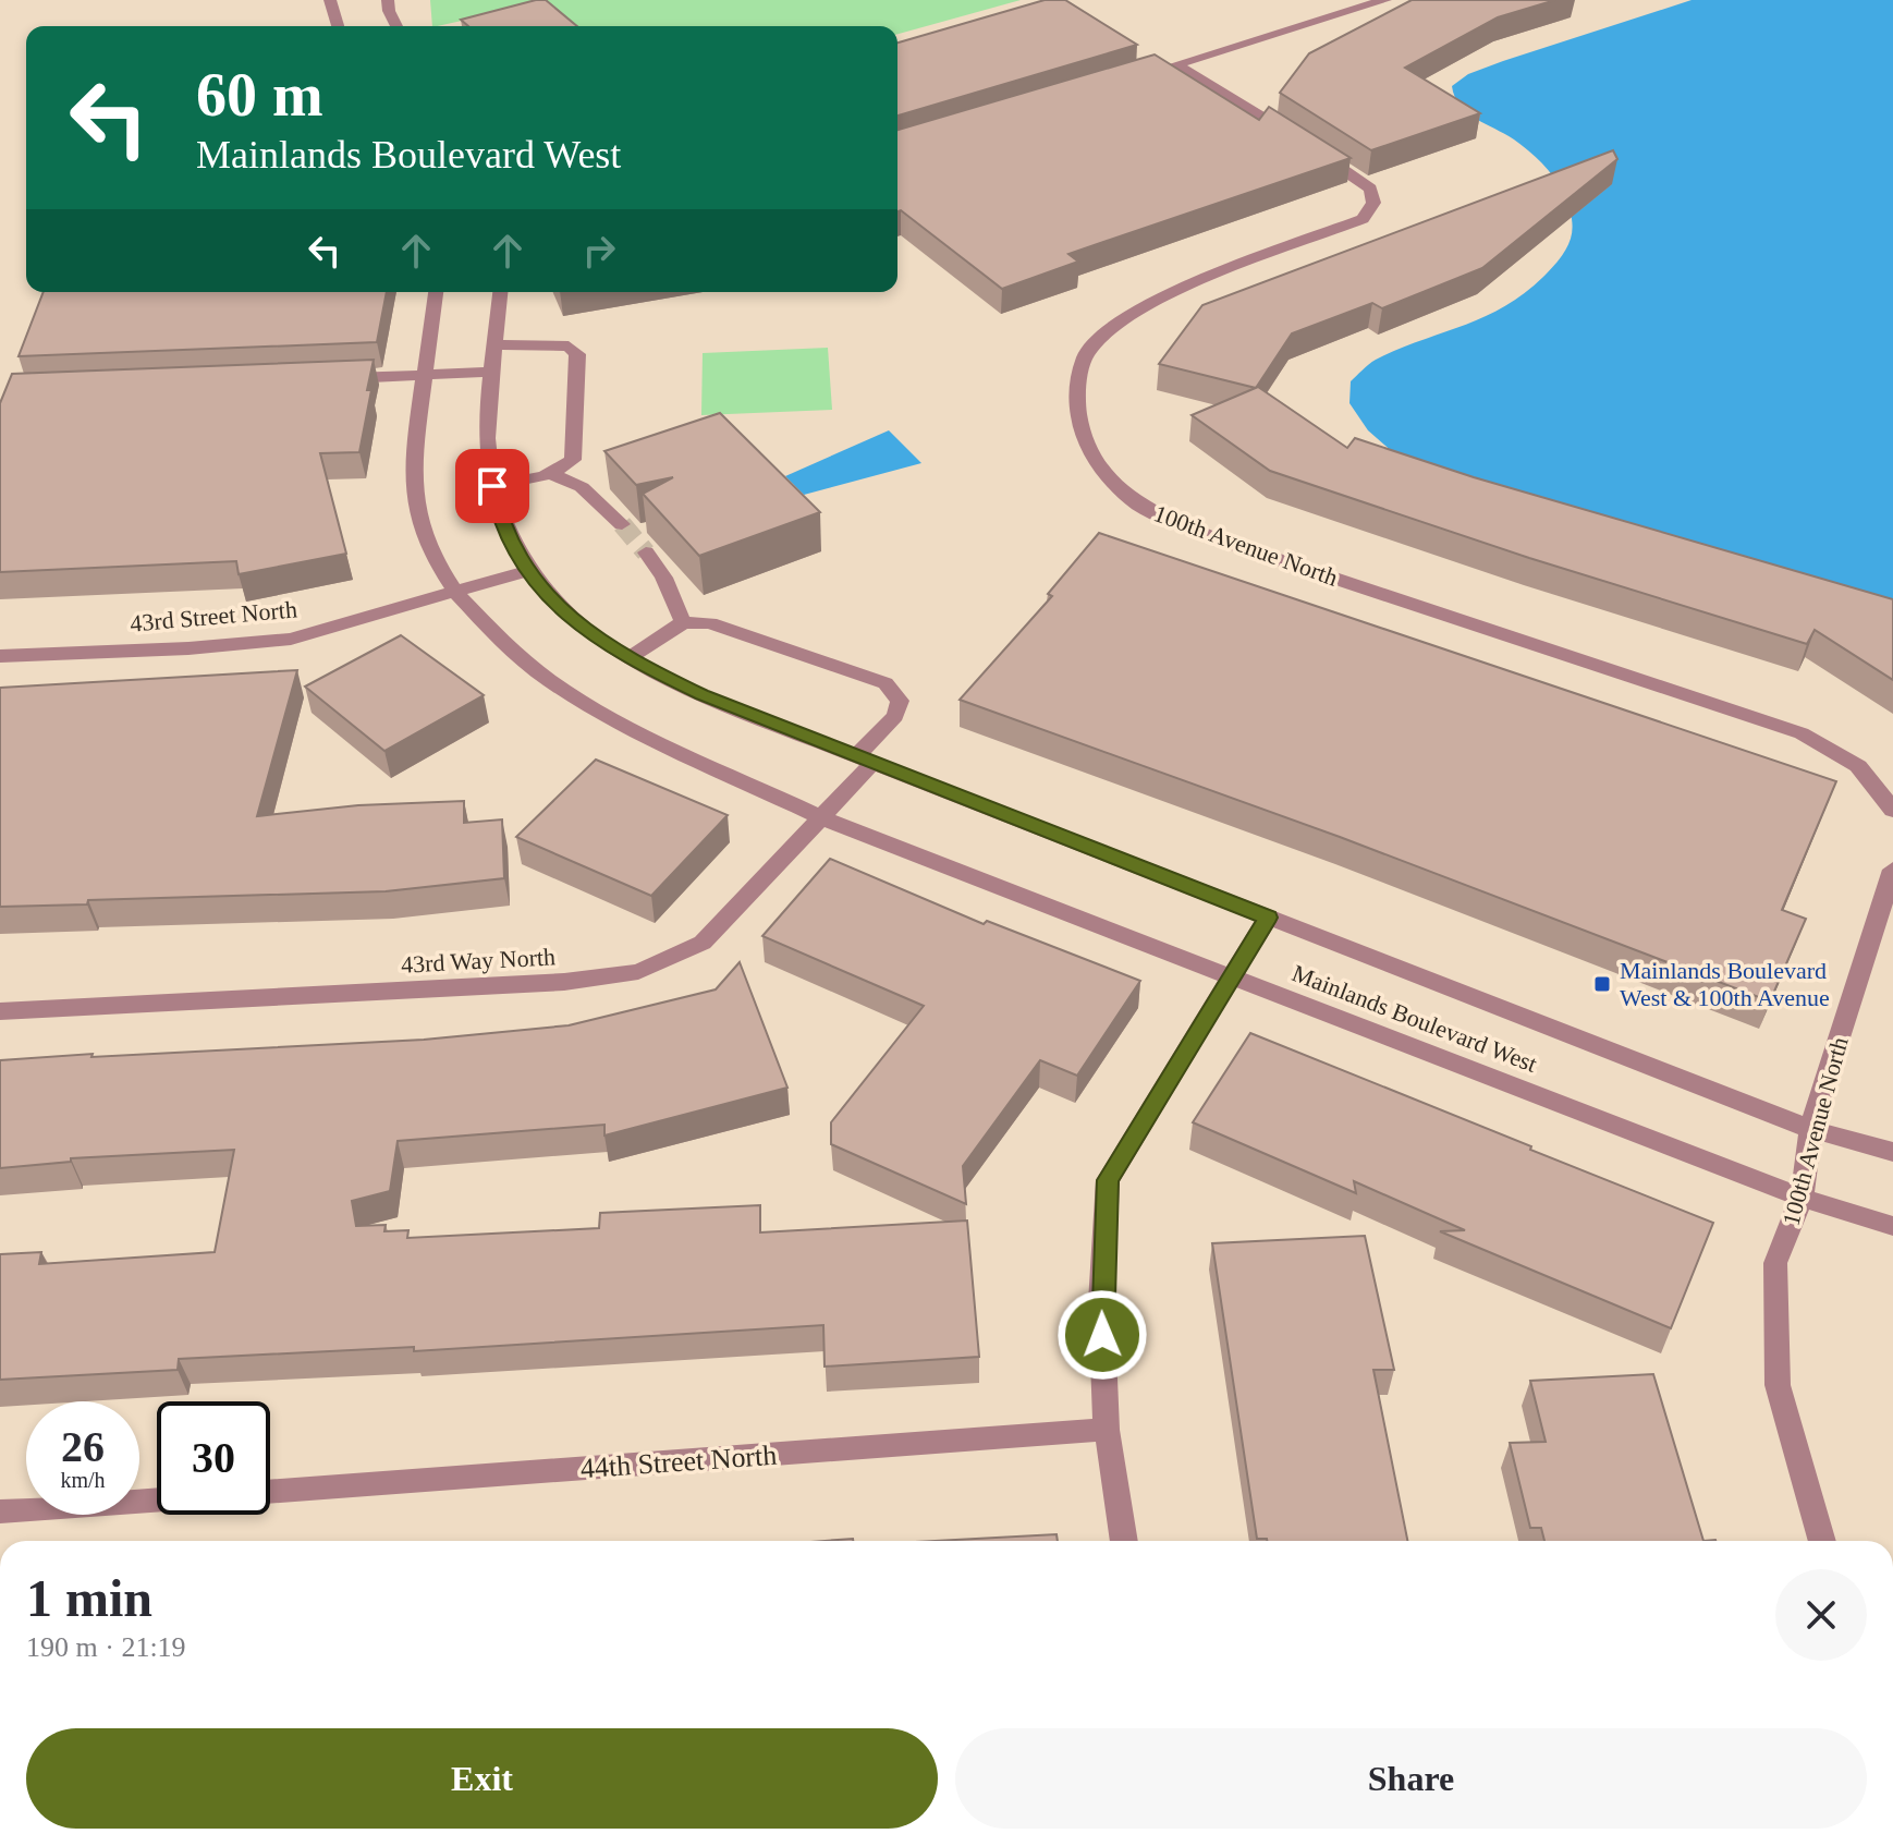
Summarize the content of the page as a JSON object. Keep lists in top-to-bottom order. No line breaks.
{"streets":{"street":["100th Avenue North","43rd Street North","43rd Way North","Mainlands Boulevard West","44th Street North"]},"crossings":[["100th Avenue North","Mainlands Boulevard West"],["43rd Street North","Mainlands Boulevard West"],["43rd Way North","Mainlands Boulevard West"]],"places":{"transit":["Mainlands Boulevard West & 100th Avenue"]},"page":{"turn":["60 m","Mainlands Boulevard West"],"speed":"26 km/h","limit":"30","heading":["1 min","190 m · 21:19"],"buttons":["Exit","Share"]}}
